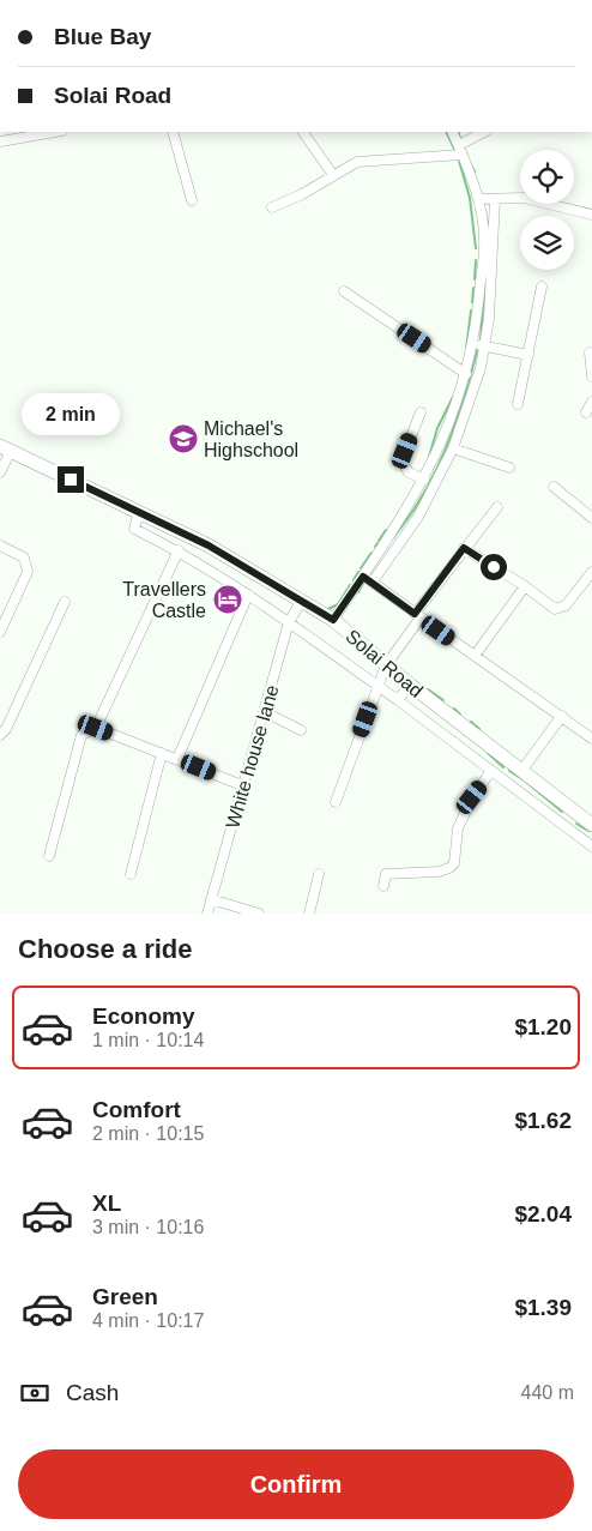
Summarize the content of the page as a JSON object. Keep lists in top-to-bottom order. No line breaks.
{"streets":{"highway":["Solai Road"],"street":["White house lane"]},"crossings":[["Solai Road","White house lane"]],"places":{"school or university":["Michael's Highschool"],"hotel":["Travellers Castle"]},"page":{"banner":["Blue Bay","Solai Road"],"bubble":"2 min","heading":"Choose a ride","list":[{"name":"Economy","note":"1 min · 10:14","value":"$1.20"},{"name":"Comfort","note":"2 min · 10:15","value":"$1.62"},{"name":"XL","note":"3 min · 10:16","value":"$2.04"},{"name":"Green","note":"4 min · 10:17","value":"$1.39"}],"pay":["Cash","440 m"],"buttons":"Confirm"}}
